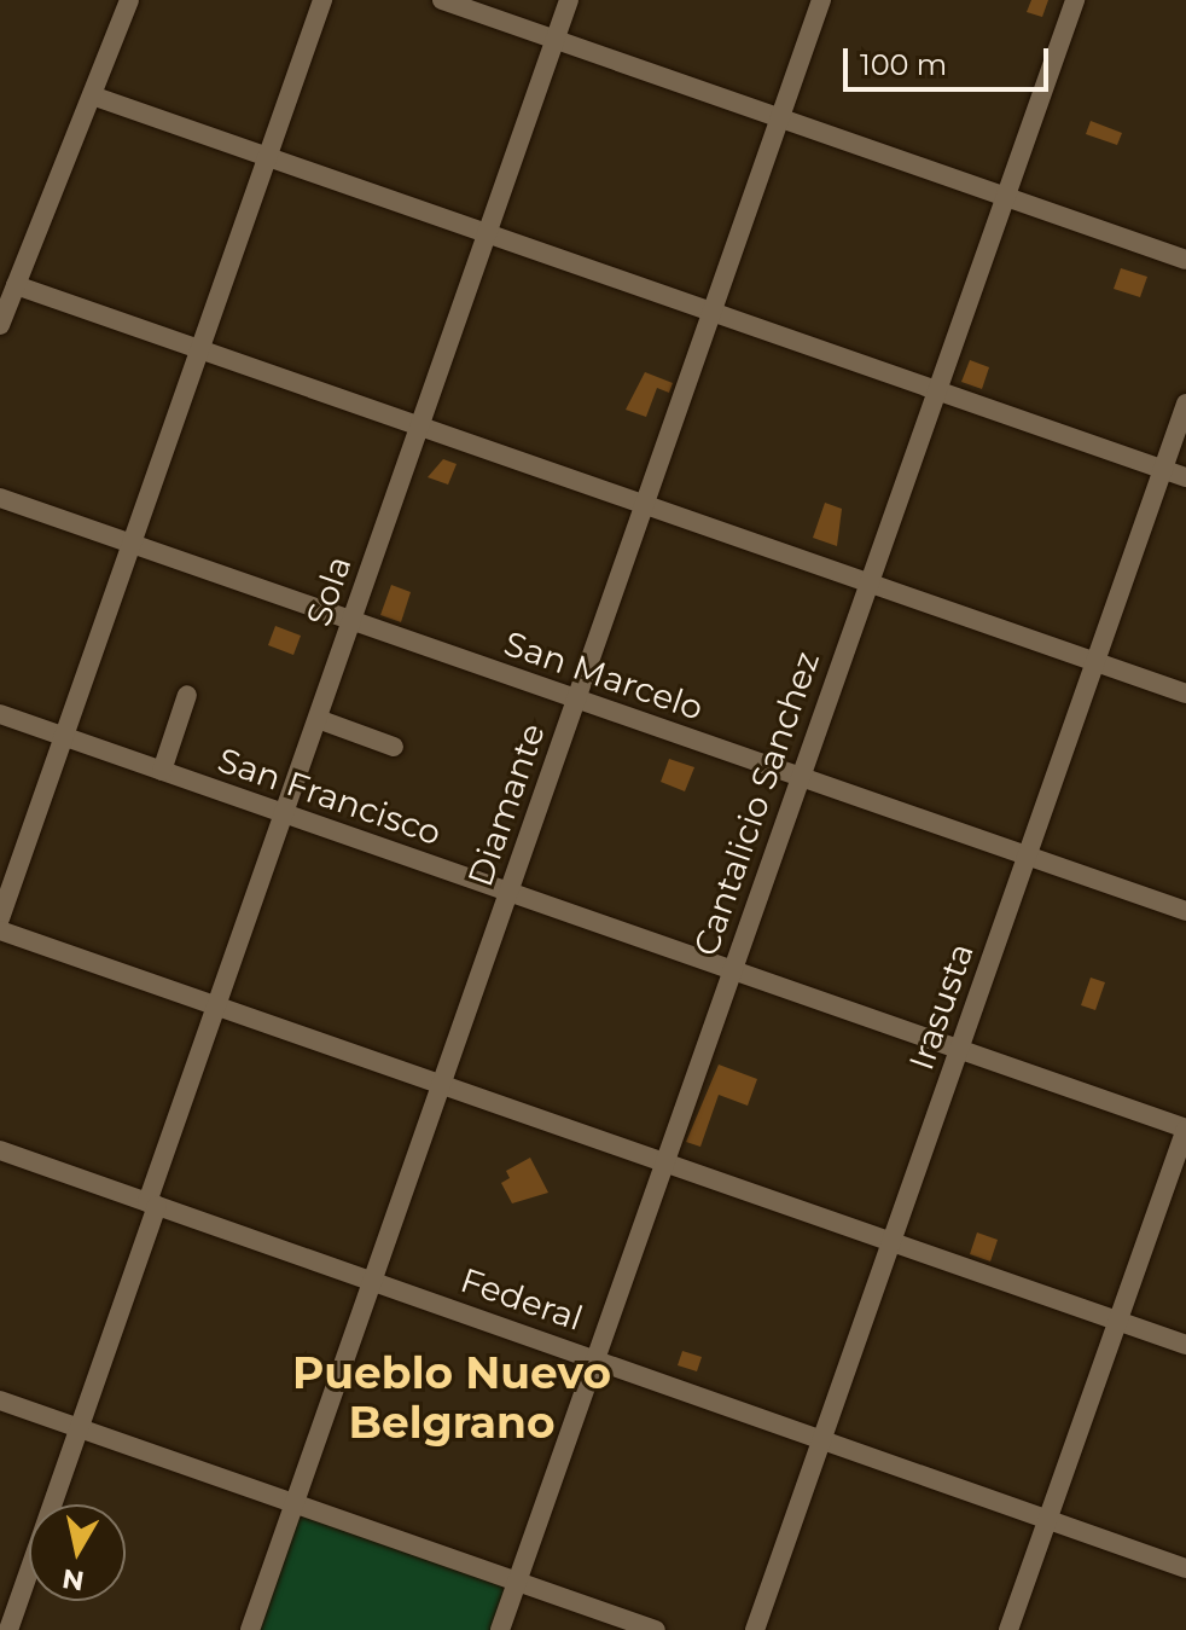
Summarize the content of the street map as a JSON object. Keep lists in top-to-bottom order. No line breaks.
{"streets":{"street":["Sola","San Marcelo","San Francisco","Cantalicio Sanchez","Diamante","Irasusta","Federal"]},"crossings":[["Sola","San Marcelo"],["Sola","San Francisco"],["Sola","Federal"],["San Marcelo","Cantalicio Sanchez"],["San Marcelo","Diamante"],["San Marcelo","Irasusta"],["San Francisco","Cantalicio Sanchez"],["San Francisco","Diamante"],["San Francisco","Irasusta"],["Cantalicio Sanchez","Federal"],["Diamante","Federal"],["Irasusta","Federal"]],"districts":["Pueblo Nuevo Belgrano"],"scale_bar":"100 m","north":"bottom"}
